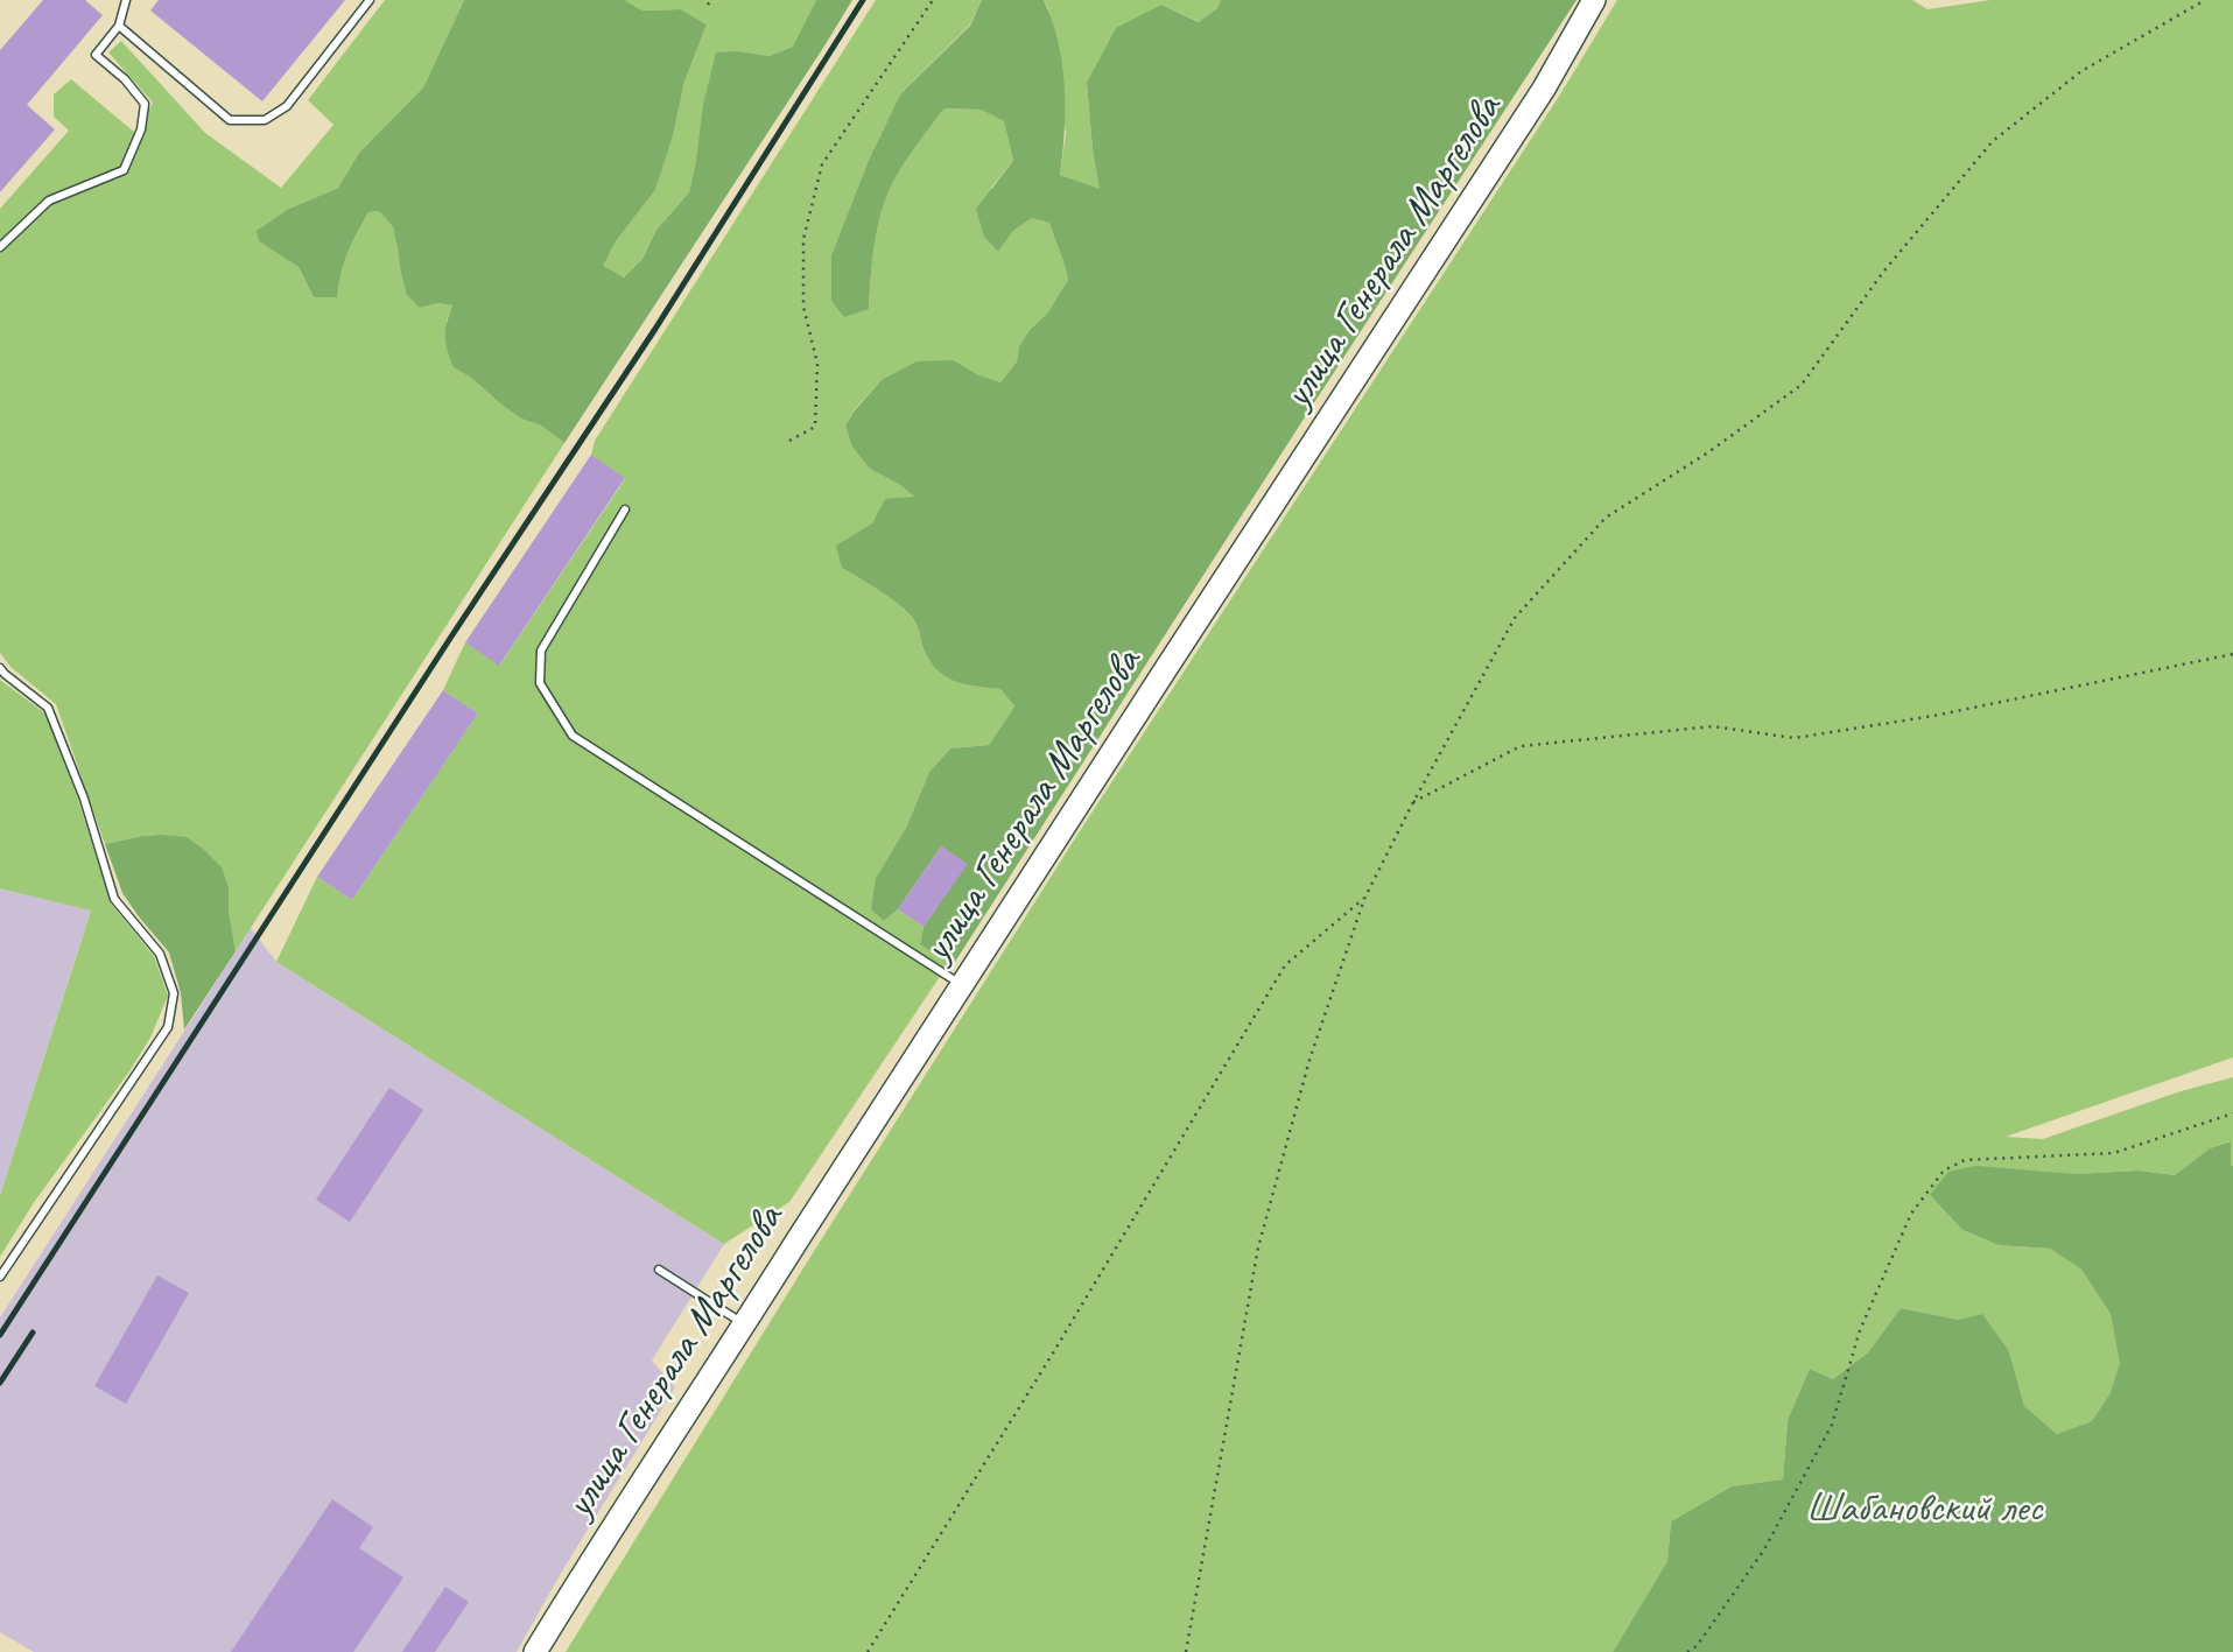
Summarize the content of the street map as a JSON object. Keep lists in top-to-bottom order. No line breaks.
{"streets":{"main road":["улица Генерала Маргелова"]},"parks":["Шабановский лес"]}
